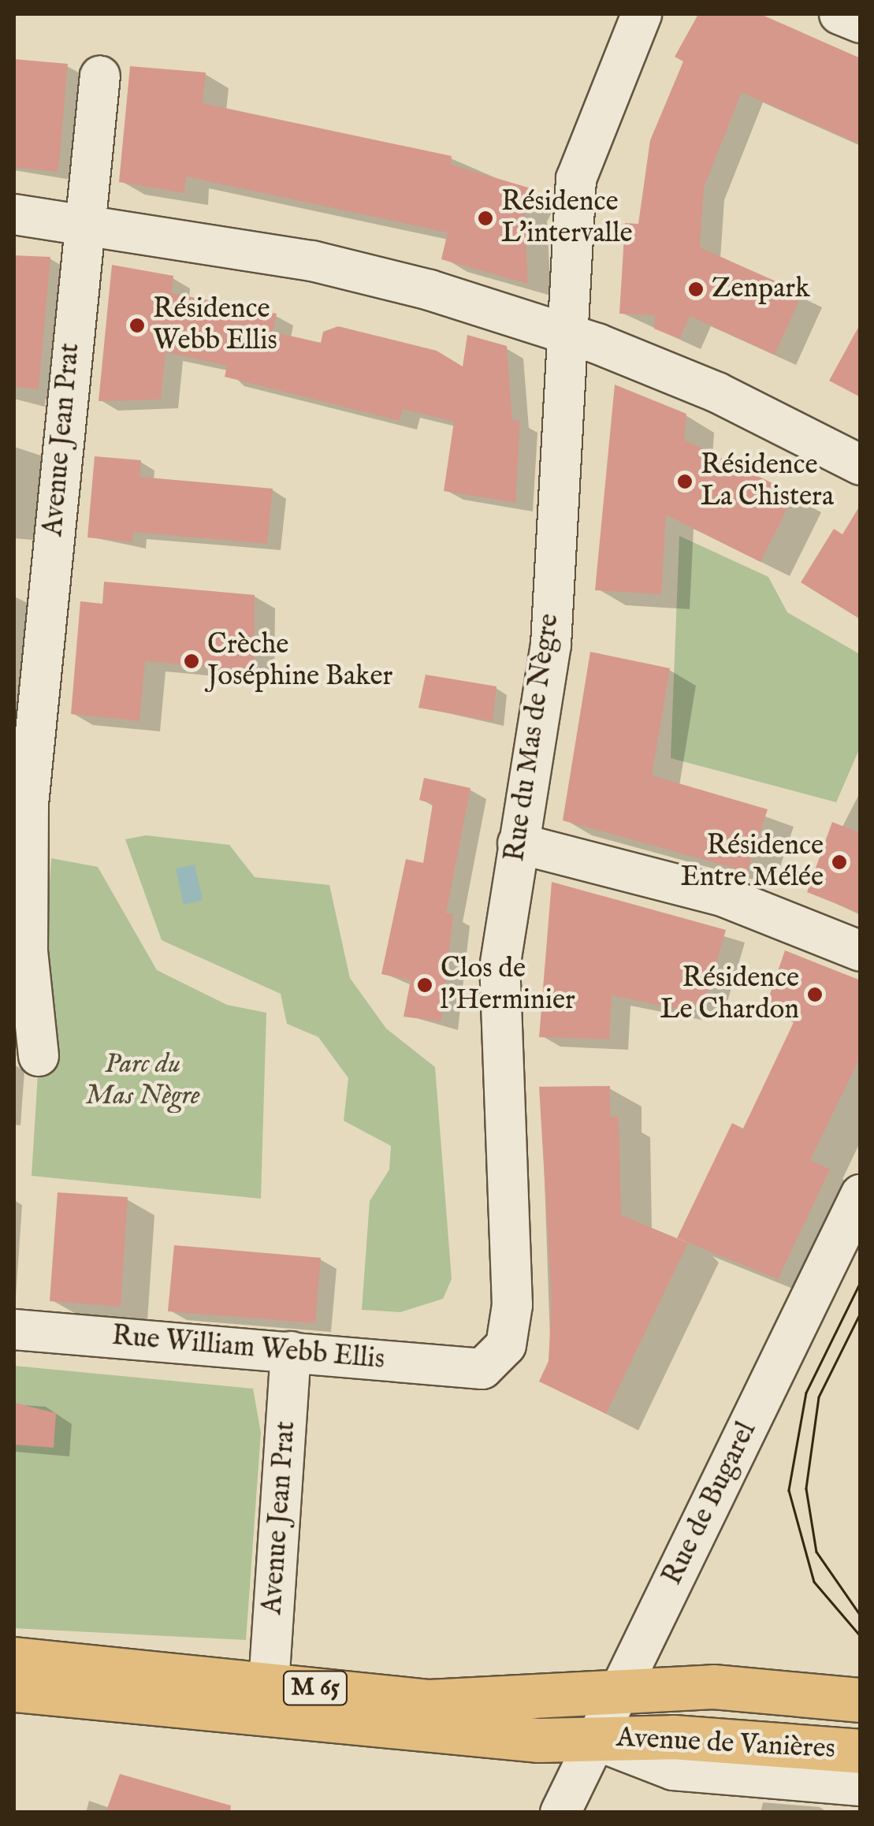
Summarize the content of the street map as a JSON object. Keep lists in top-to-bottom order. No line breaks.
{"streets":{"main road":["M 65","Avenue de Vanières"],"street":["Avenue Jean Prat","Rue du Mas de Nègre","Rue William Webb Ellis","Rue de Bugarel"]},"crossings":[["Avenue Jean Prat","Rue William Webb Ellis"],["Avenue Jean Prat","M 65"],["Rue du Mas de Nègre","Rue William Webb Ellis"],["Rue de Bugarel","M 65"],["Rue de Bugarel","Avenue de Vanières"],["M 65","Avenue de Vanières"]],"parks":["Parc du Mas Nègre"],"places":["Résidence L'intervalle","Zenpark","Résidence Webb Ellis","Résidence La Chistera","Crèche Joséphine Baker","Résidence Entre Mélée","Clos de l'Herminier","Résidence Le Chardon"]}
